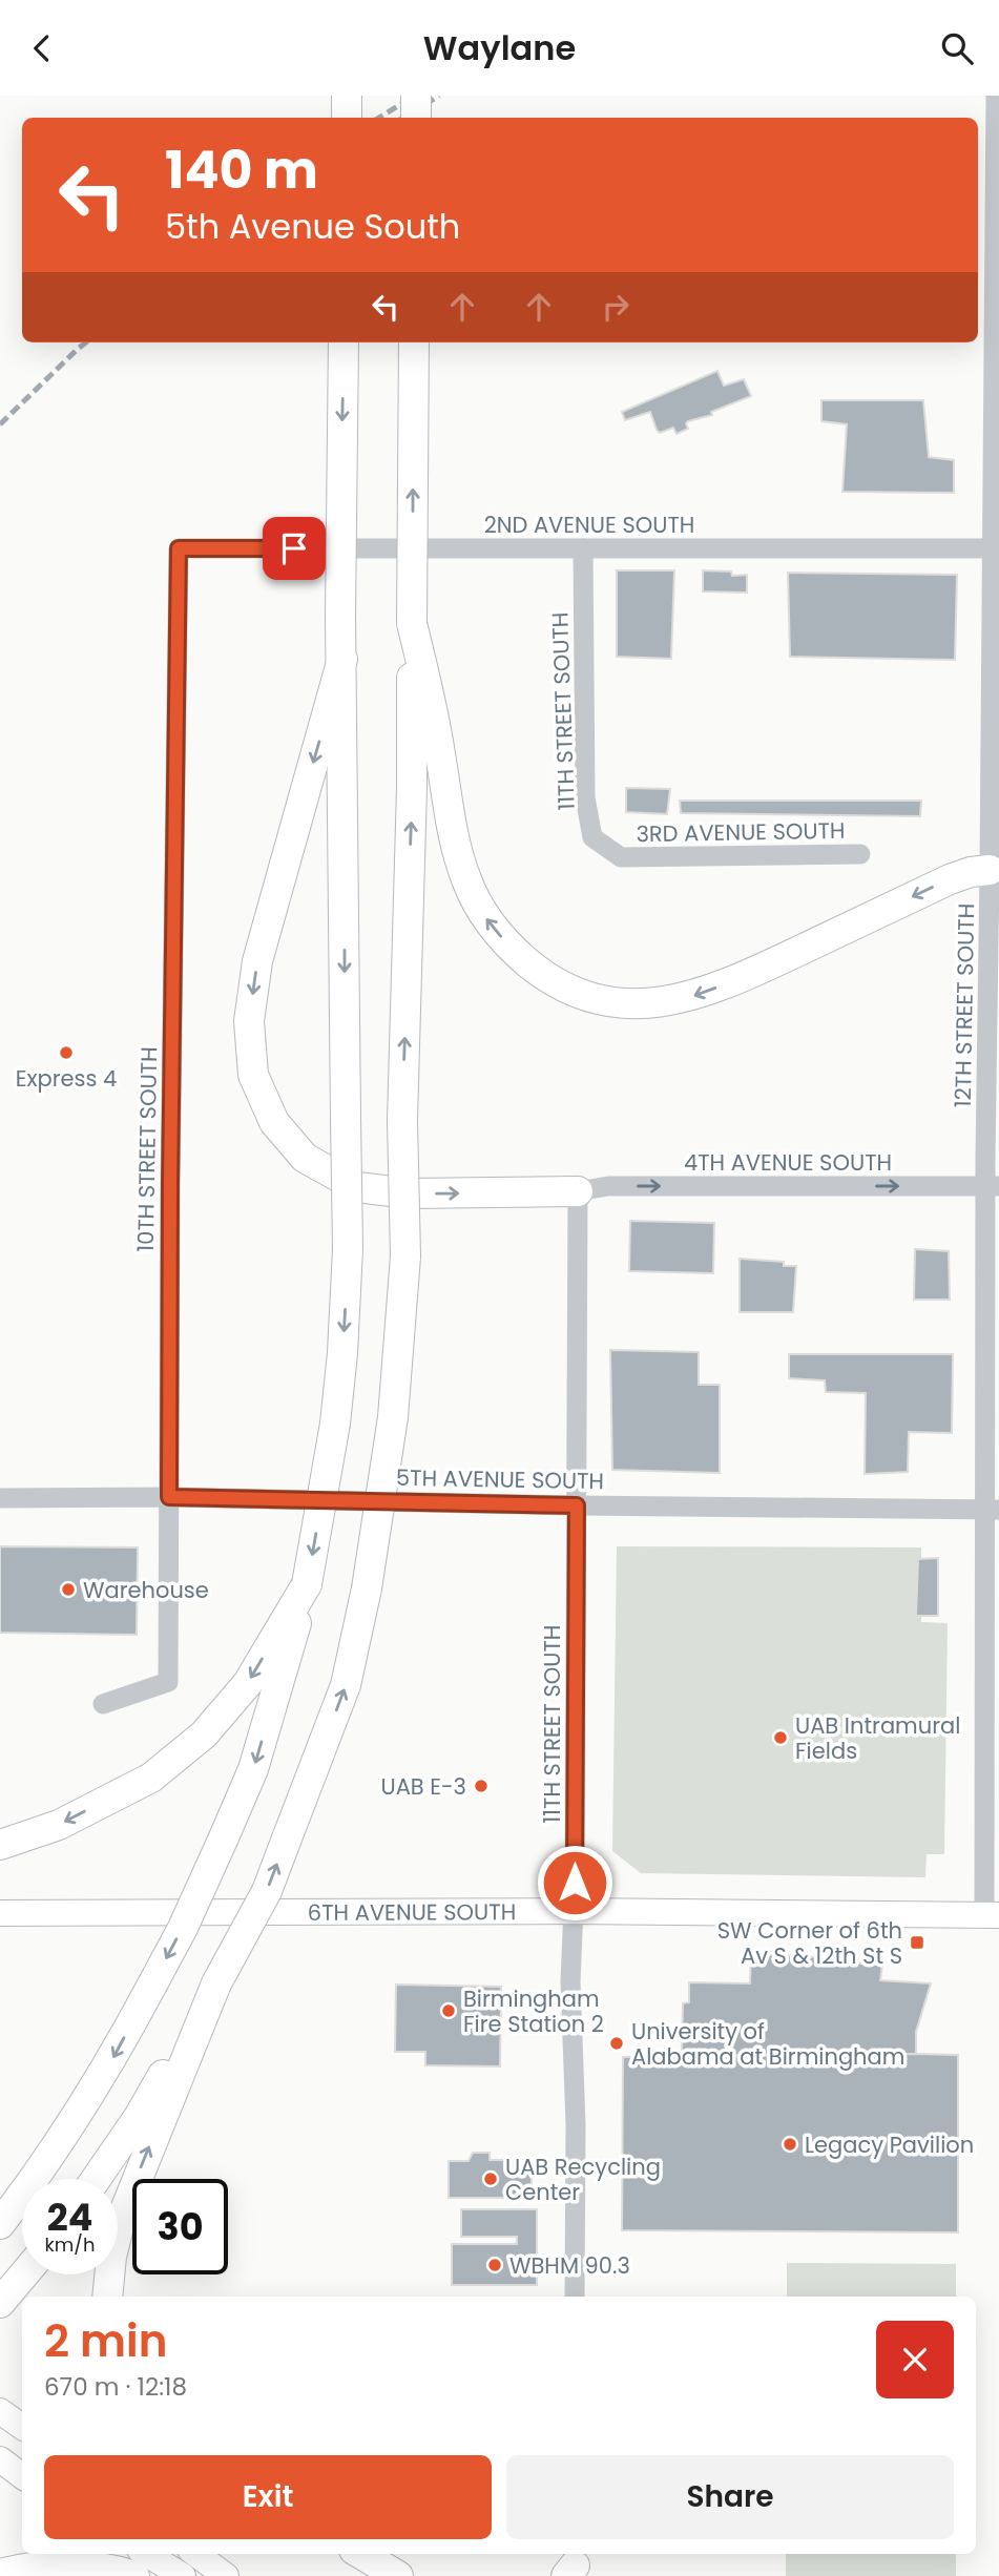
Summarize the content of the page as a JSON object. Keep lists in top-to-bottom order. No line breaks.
{"streets":{"main road":["6TH AVENUE SOUTH"],"street":["2ND AVENUE SOUTH","11TH STREET SOUTH","3RD AVENUE SOUTH","12TH STREET SOUTH","10TH STREET SOUTH","4TH AVENUE SOUTH","5TH AVENUE SOUTH"]},"crossings":[["2ND AVENUE SOUTH","11TH STREET SOUTH"],["2ND AVENUE SOUTH","12TH STREET SOUTH"],["2ND AVENUE SOUTH","10TH STREET SOUTH"],["11TH STREET SOUTH","3RD AVENUE SOUTH"],["11TH STREET SOUTH","4TH AVENUE SOUTH"],["11TH STREET SOUTH","5TH AVENUE SOUTH"],["11TH STREET SOUTH","6TH AVENUE SOUTH"],["12TH STREET SOUTH","4TH AVENUE SOUTH"],["12TH STREET SOUTH","5TH AVENUE SOUTH"],["12TH STREET SOUTH","6TH AVENUE SOUTH"],["10TH STREET SOUTH","5TH AVENUE SOUTH"]],"one_way":["4TH AVENUE SOUTH"],"places":{"other":["Express 4","Warehouse","UAB Intramural Fields","UAB E-3","Birmingham Fire Station 2","University of Alabama at Birmingham","Legacy Pavilion","UAB Recycling Center","WBHM 90.3"],"transit":["SW Corner of 6th Av S & 12th St S"]},"page":{"header":"Waylane","turn":["140 m","5th Avenue South"],"speed":"24 km/h","limit":"30","heading":["2 min","670 m · 12:18"],"buttons":["Exit","Share"]}}
